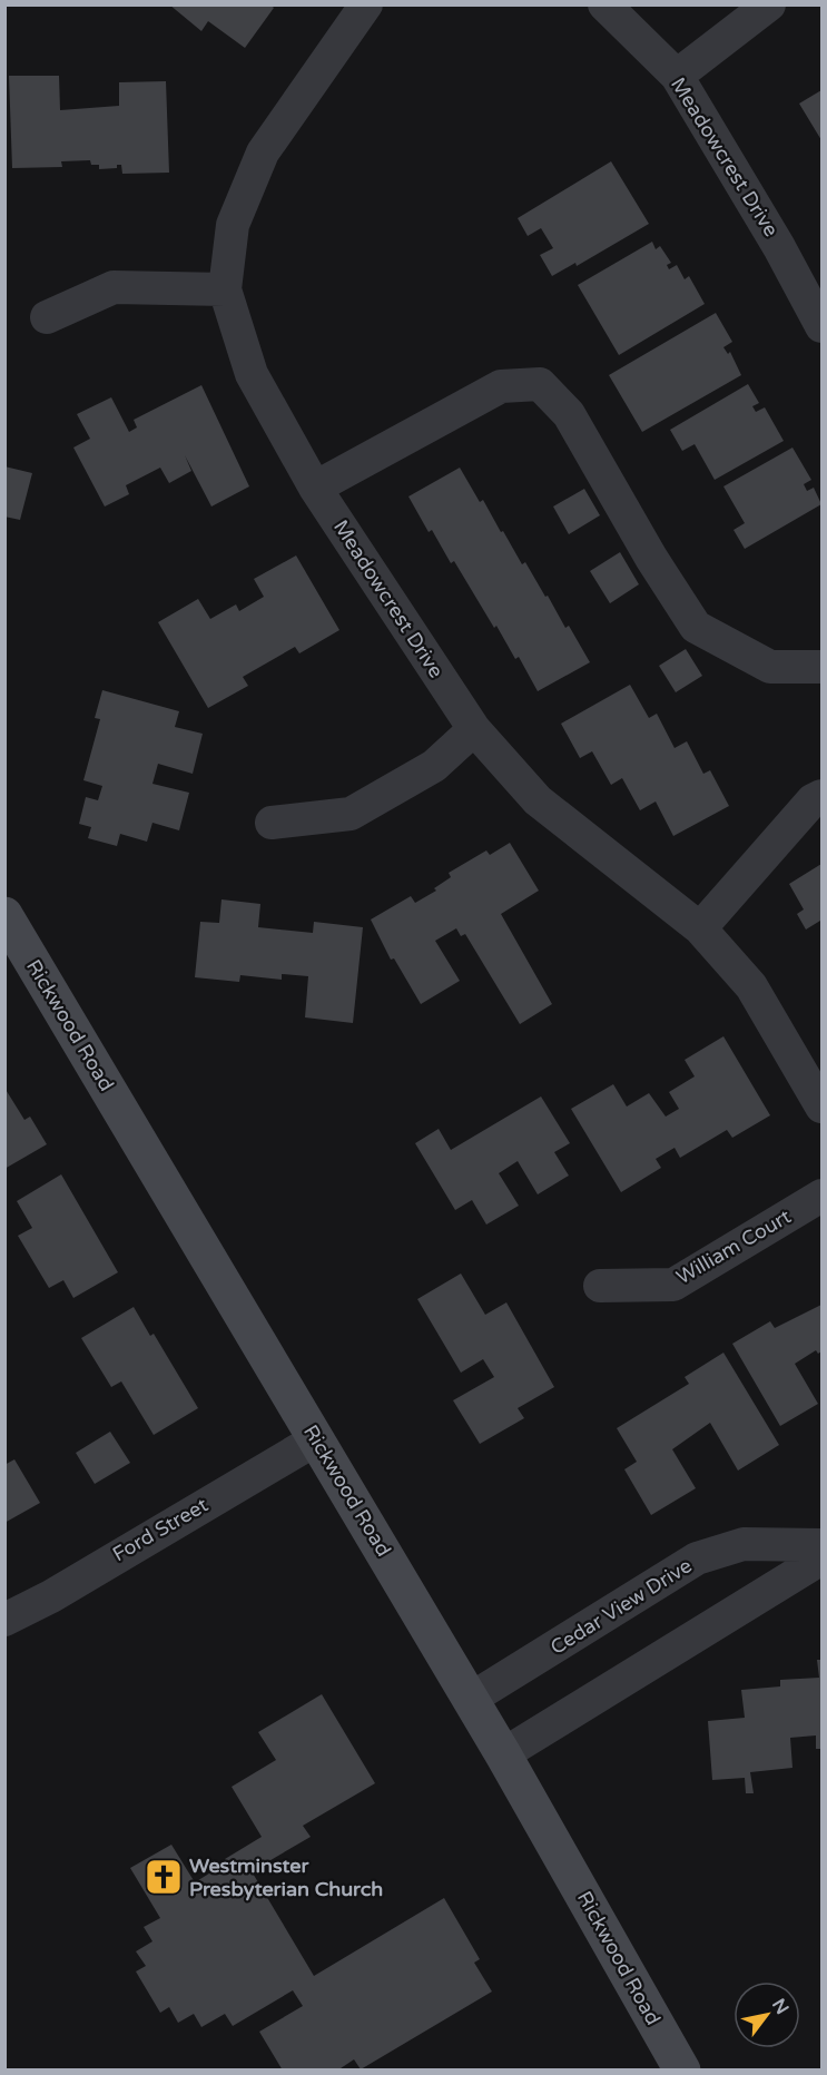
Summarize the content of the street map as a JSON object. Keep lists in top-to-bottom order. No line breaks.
{"streets":{"main road":["Rickwood Road"],"street":["Meadowcrest Drive","William Court","Ford Street","Cedar View Drive"]},"crossings":[["Rickwood Road","Ford Street"],["Rickwood Road","Cedar View Drive"]],"places":{"church":["Westminster Presbyterian Church"]},"north":"top right"}
